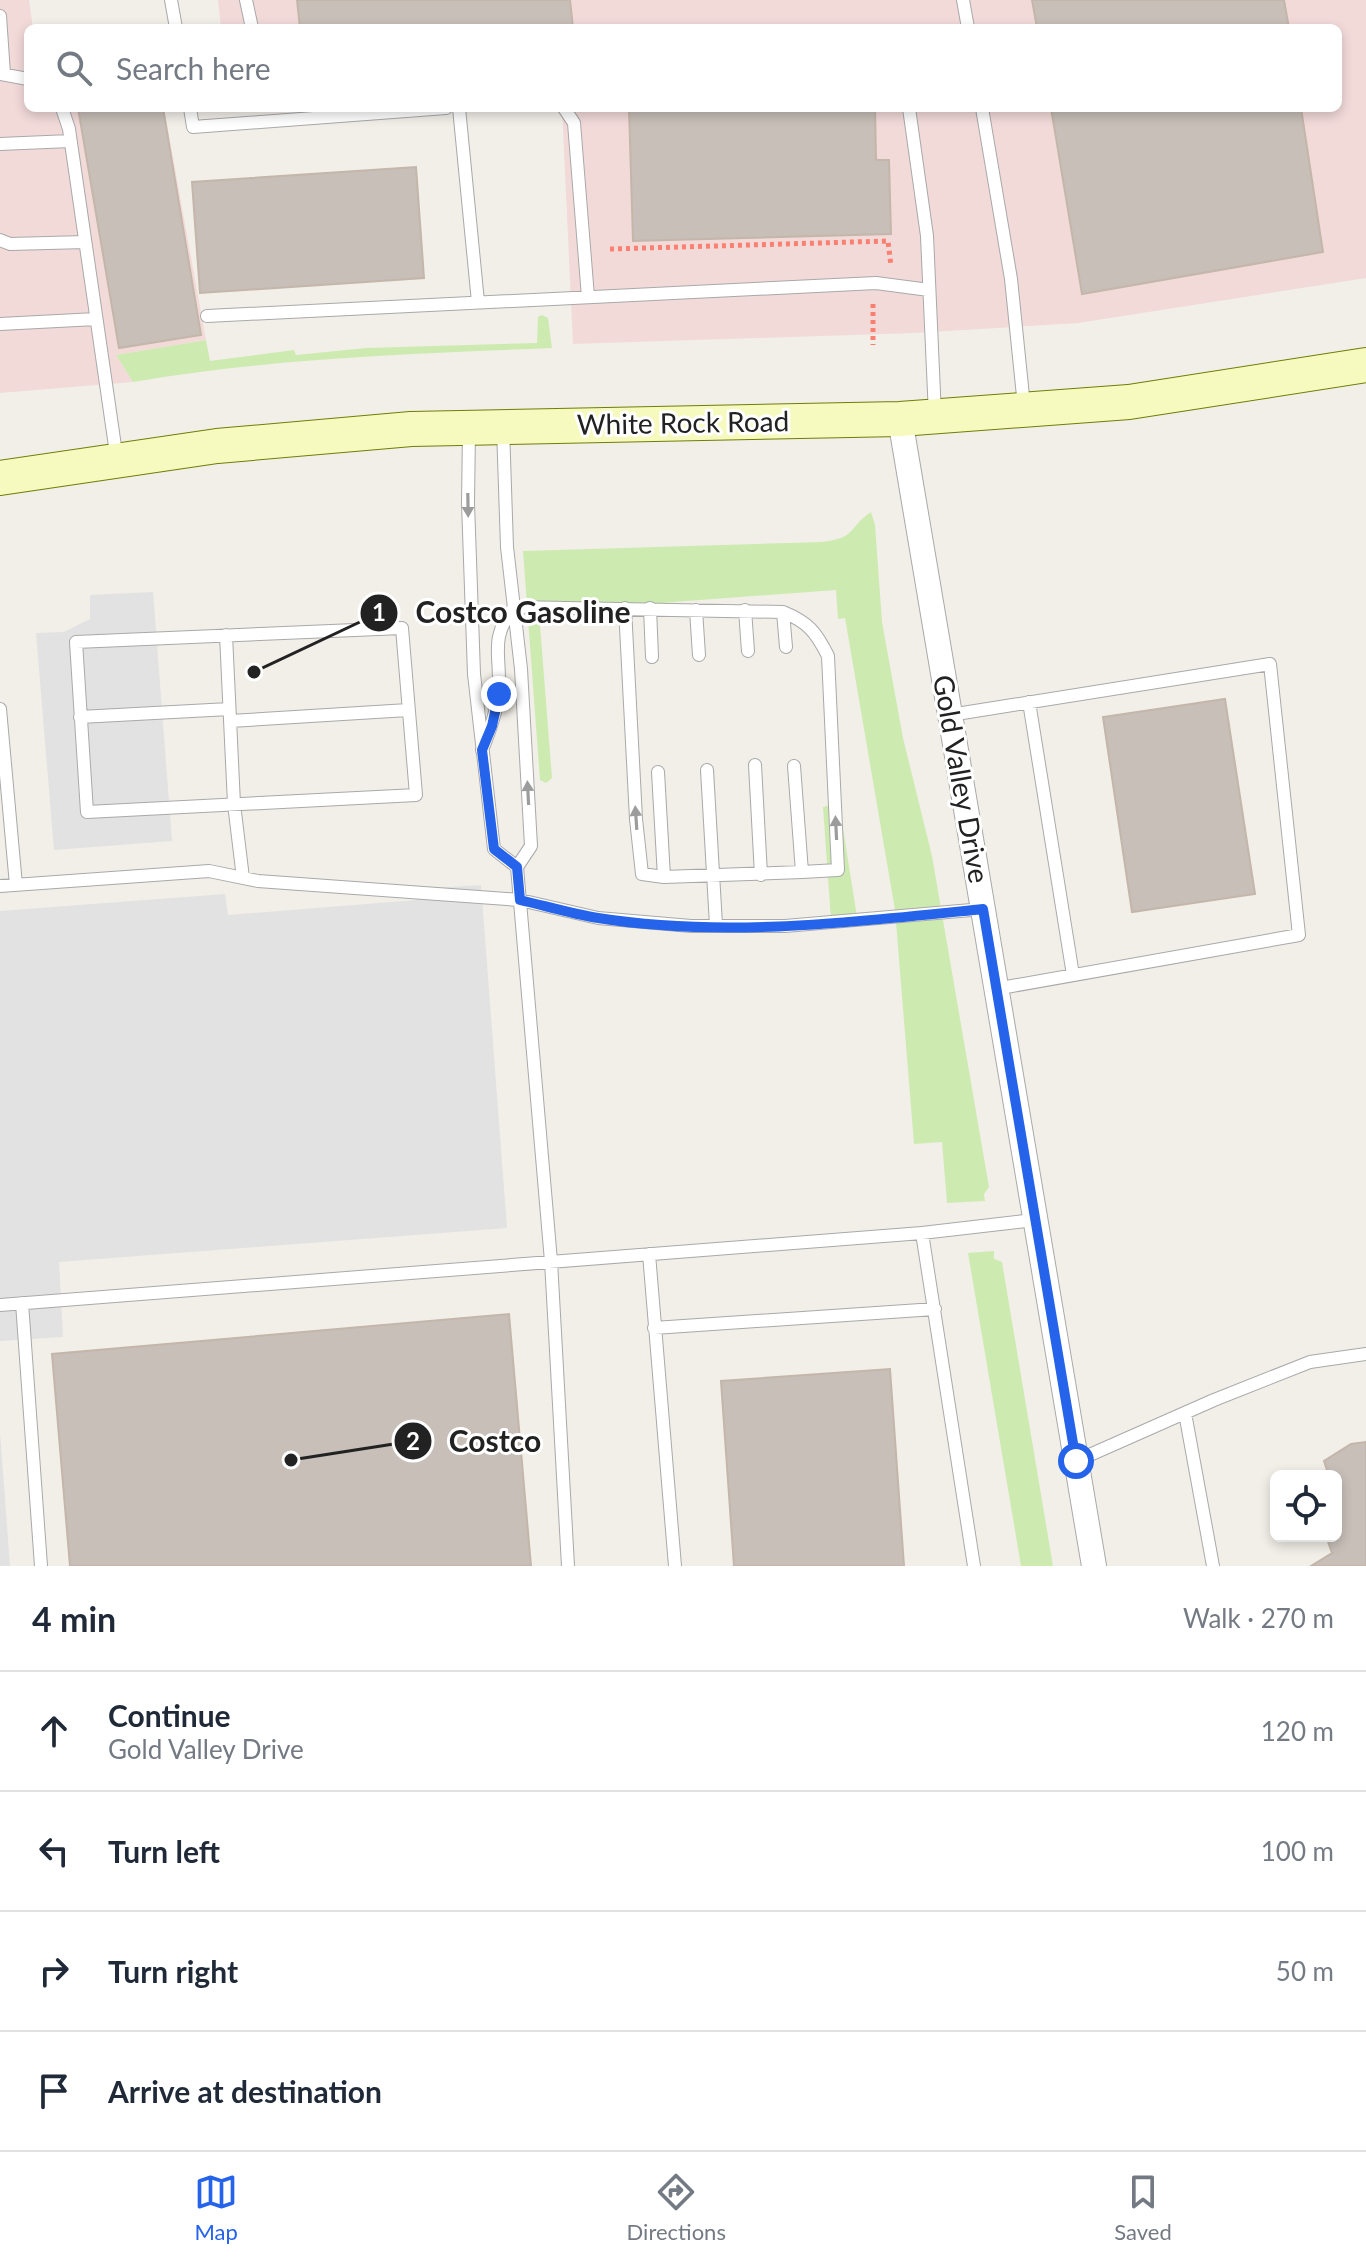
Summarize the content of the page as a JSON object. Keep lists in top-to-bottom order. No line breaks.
{"streets":{"main road":["White Rock Road"],"street":["Gold Valley Drive"]},"crossings":[["White Rock Road","Gold Valley Drive"]],"places":["Costco Gasoline","Costco"],"page":{"search":"Search here","heading":["4 min","Walk · 270 m"],"list":[["Continue","Gold Valley Drive","120 m"],["Turn left","100 m"],["Turn right","50 m"],"Arrive at destination"],"nav":["Map","Directions","Saved"]}}
